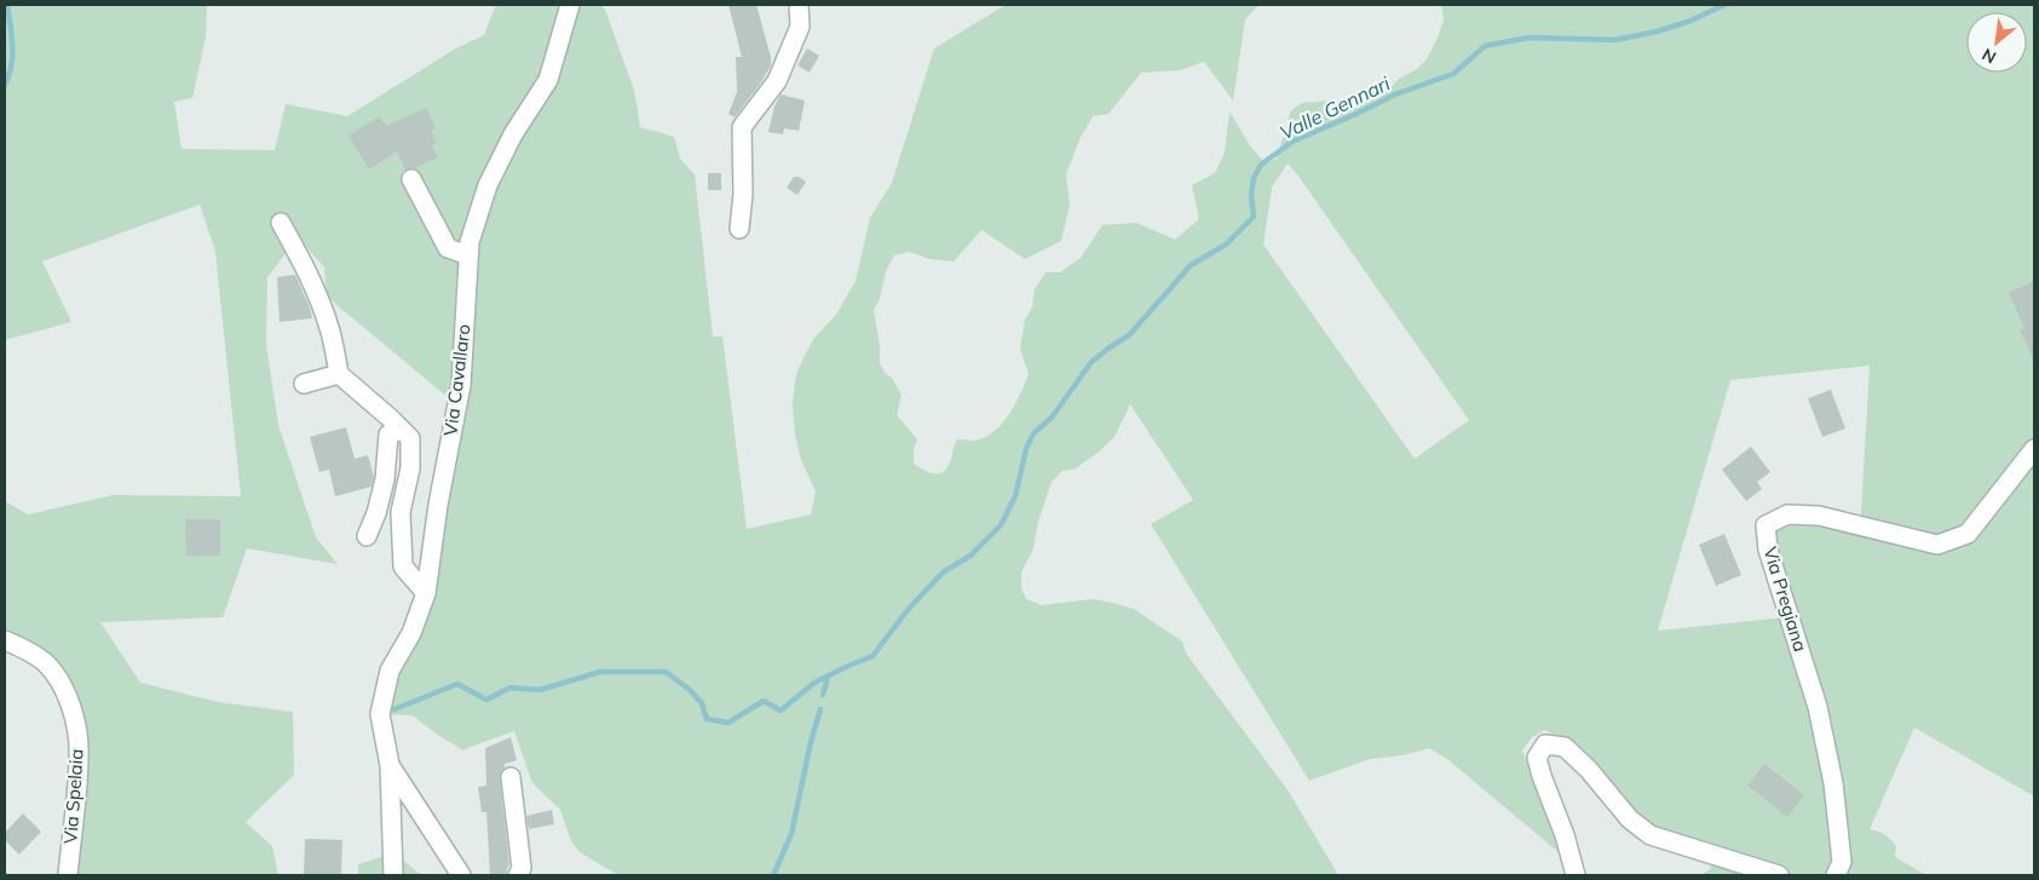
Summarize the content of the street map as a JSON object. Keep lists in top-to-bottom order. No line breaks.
{"streets":{"street":["Via Cavallaro","Via Pregiana","Via Spelaia"]},"water":["Valle Gennari"],"north":"bottom left"}
